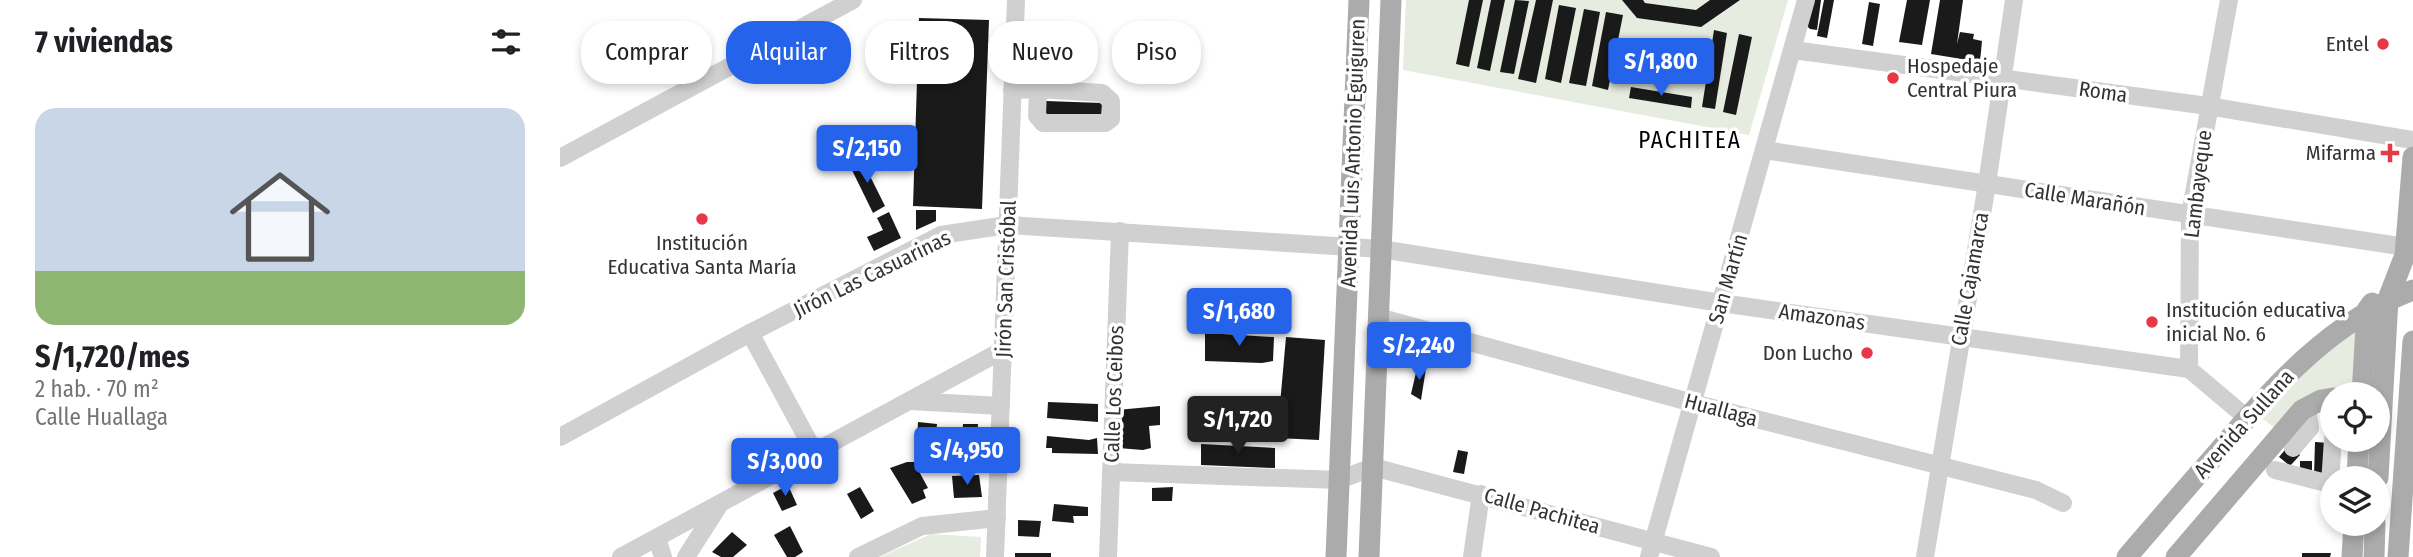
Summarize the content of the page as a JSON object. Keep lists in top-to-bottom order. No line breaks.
{"streets":{"main road":["Avenida Luis Antonio Eguiguren","Avenida Sullana"],"street":["Roma","Lambayeque","Calle Marañón","Jirón Las Casuarinas","Jirón San Cristóbal","San Martín","Calle Cajamarca","Amazonas","Calle Los Ceibos","Huallaga","Calle Pachitea"]},"crossings":[["Roma","Lambayeque"],["Roma","San Martín"],["Roma","Calle Cajamarca"],["Avenida Luis Antonio Eguiguren","Jirón Las Casuarinas"],["Avenida Luis Antonio Eguiguren","Amazonas"],["Avenida Luis Antonio Eguiguren","Huallaga"],["Avenida Luis Antonio Eguiguren","Calle Pachitea"],["Lambayeque","Calle Marañón"],["Lambayeque","Amazonas"],["Calle Marañón","San Martín"],["Calle Marañón","Calle Cajamarca"],["Jirón Las Casuarinas","Jirón San Cristóbal"],["Jirón Las Casuarinas","Amazonas"],["Jirón Las Casuarinas","Calle Los Ceibos"],["San Martín","Amazonas"],["San Martín","Huallaga"],["San Martín","Calle Pachitea"],["Calle Cajamarca","Amazonas"],["Calle Cajamarca","Huallaga"]],"districts":["PACHITEA"],"places":{"other":["Entel","Hospedaje Central Piura","Institución Educativa Santa María","Institución educativa inicial No. 6","Don Lucho"],"health":["Mifarma"]},"page":{"heading":"7 viviendas","chip":["Comprar","Alquilar","Filtros","Nuevo","Piso"],"price":["S/1,800","S/2,150","S/1,680","S/2,240","S/1,720","S/4,950","S/3,000"],"list":[{"name":"S/1,720/mes","note":"2 hab. · 70 m² · Calle Huallaga"}]}}
